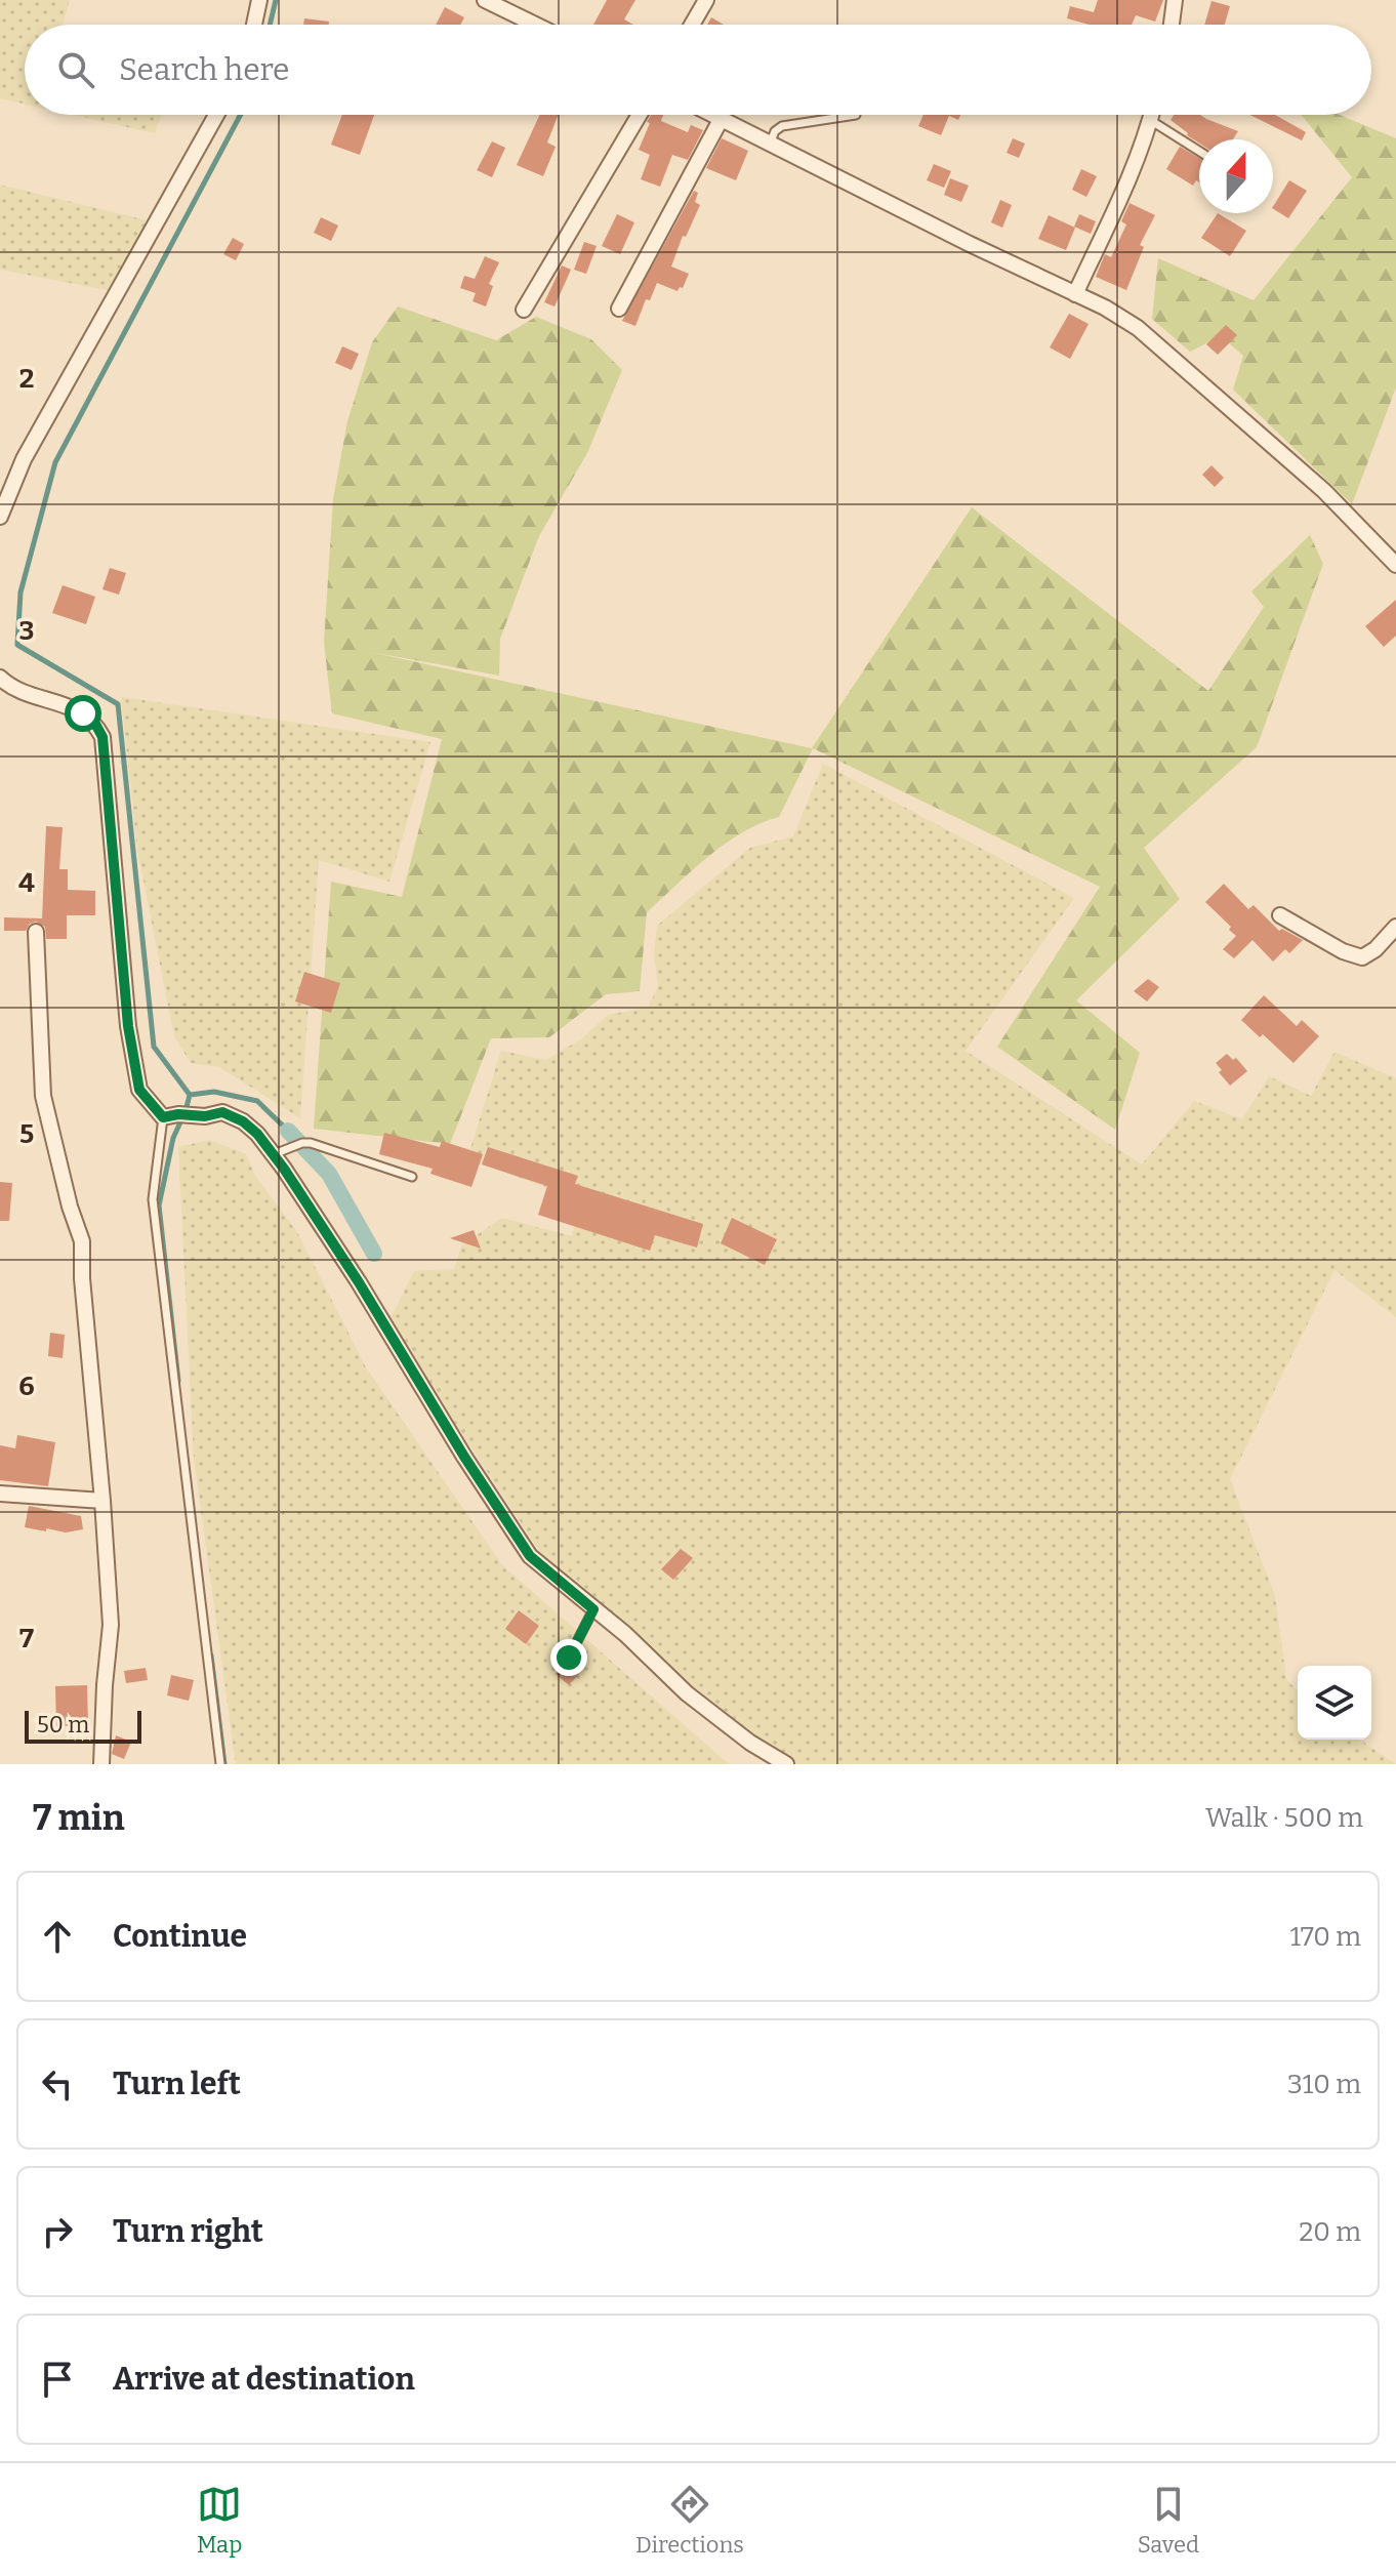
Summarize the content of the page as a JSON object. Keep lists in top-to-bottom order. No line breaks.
{"scale_bar":"50 m","north":"top","page":{"search":"Search here","scale":"50 m","heading":["7 min","Walk · 500 m"],"list":[["Continue","170 m"],["Turn left","310 m"],["Turn right","20 m"],"Arrive at destination"],"nav":["Map","Directions","Saved"]},"grid":{"rows":["2","3","4","5","6","7"]}}
